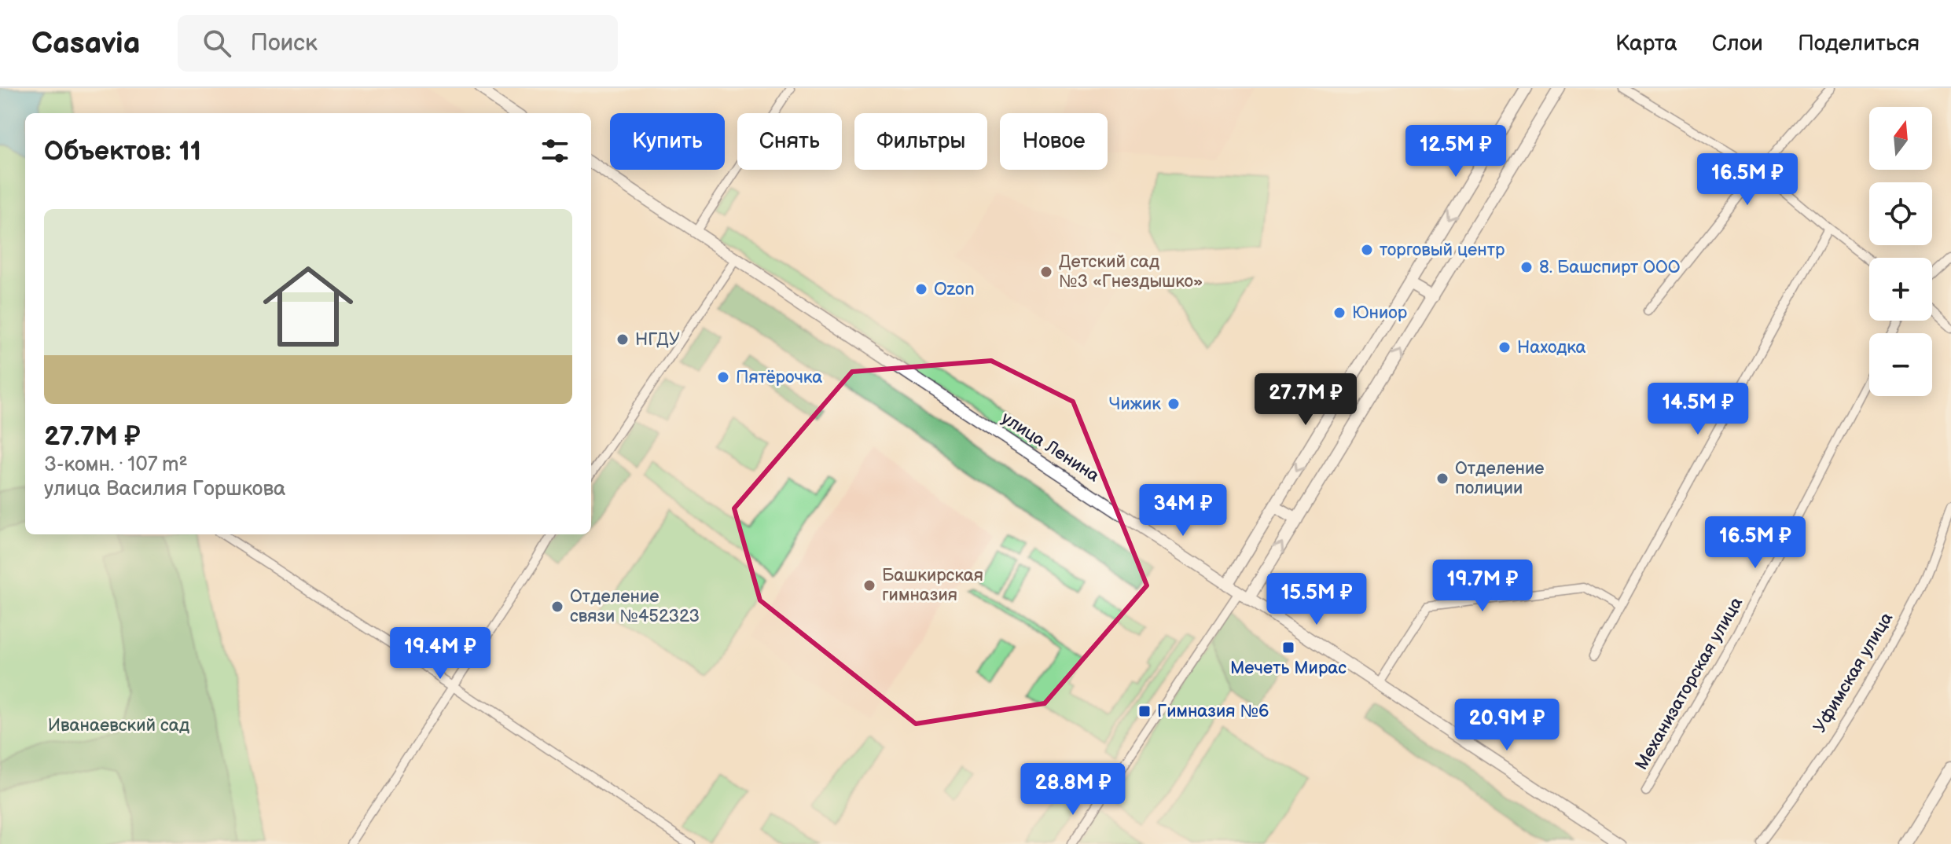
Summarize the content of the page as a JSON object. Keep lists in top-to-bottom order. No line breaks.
{"streets":{"main road":["улица Ленина"],"street":["Уфимская улица","Механизаторская улица"]},"parks":["Иванаевский сад"],"places":{"other":["торговый центр","8. Башспирт ООО","Детский сад №3 «Гнездышко»","Ozon","Юниор","НГДУ","Находка","Пятёрочка","Чижик","Отделение полиции","Башкирская гимназия","Отделение связи №452323"],"transit":["Мечеть Мирас","Гимназия №6"]},"north":"top","page":{"header":"Casavia","search":"Поиск","nav":["Карта","Слои","Поделиться"],"map_buttons":["+","−"],"chip":["Купить","Снять","Фильтры","Новое"],"heading":"Объектов: 11","price":["12.5M ₽","16.5M ₽","27.7M ₽","14.5M ₽","34M ₽","16.5M ₽","19.7M ₽","15.5M ₽","19.4M ₽","20.9M ₽","28.8M ₽"],"list":[{"name":"27.7M ₽","note":"3-комн. · 107 m² · улица Василия Горшкова"}]}}
